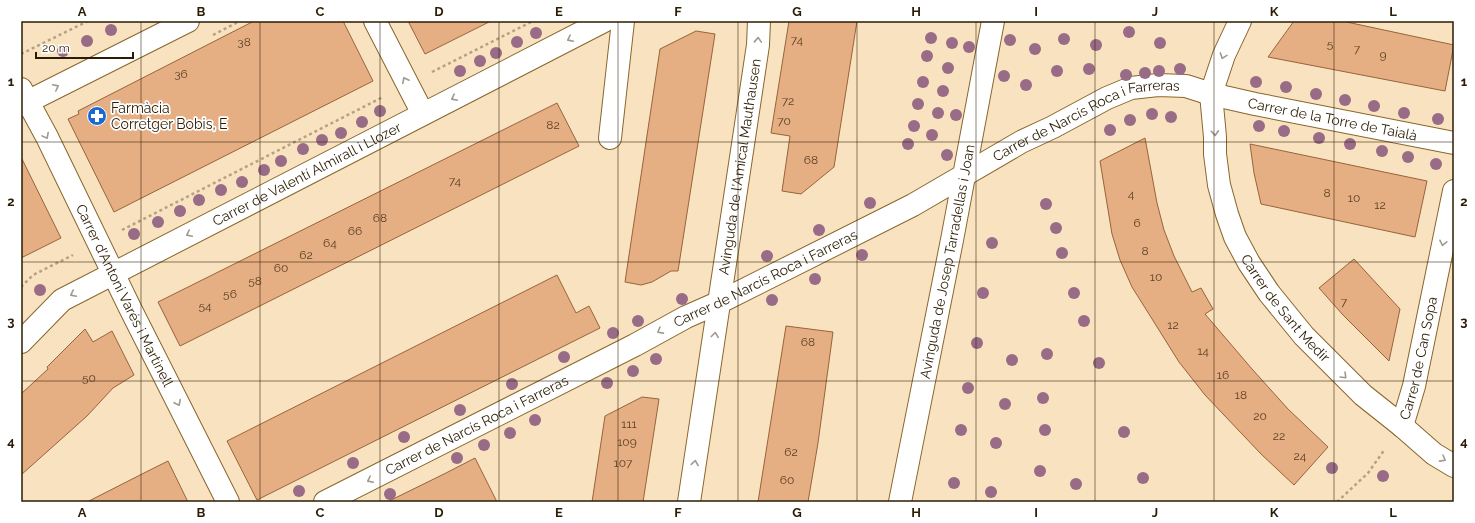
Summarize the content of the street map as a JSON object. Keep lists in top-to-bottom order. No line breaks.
{"streets":{"street":["Carrer de la Torre de Taialà","Carrer de Narcís Roca i Farreras","Avinguda de l'Amical Mauthausen","Carrer de Valentí Almirall i Llozer","Avinguda de Josep Tarradellas i Joan","Carrer d'Antoni Varés i Martinell","Carrer de Sant Medir","Carrer de Can Sopa"]},"crossings":[["Carrer de la Torre de Taialà","Carrer de Narcís Roca i Farreras"],["Carrer de la Torre de Taialà","Carrer de Sant Medir"],["Carrer de Narcís Roca i Farreras","Avinguda de l'Amical Mauthausen"],["Carrer de Narcís Roca i Farreras","Avinguda de Josep Tarradellas i Joan"],["Carrer de Narcís Roca i Farreras","Carrer de Sant Medir"],["Carrer de Valentí Almirall i Llozer","Carrer d'Antoni Varés i Martinell"],["Carrer de Sant Medir","Carrer de Can Sopa"]],"one_way":["Carrer de Narcís Roca i Farreras","Avinguda de l'Amical Mauthausen","Carrer de Valentí Almirall i Llozer","Carrer d'Antoni Varés i Martinell","Carrer de Sant Medir","Carrer de Can Sopa"],"places":{"pharmacy":["Farmàcia Corretger Bobis, E"]},"house_numbers":["74","38","5","7","9","36","72","70","82","68","74","8","4","10","12","68","6","66","64","8","62","60","10","58","56","7","54","12","68","14","16","50","18","20","111","22","109","62","24","107","60"],"scale_bar":"20 m","grid":{"columns":["A","B","C","D","E","F","G","H","I","J","K","L"],"rows":["1","2","3","4"]}}
